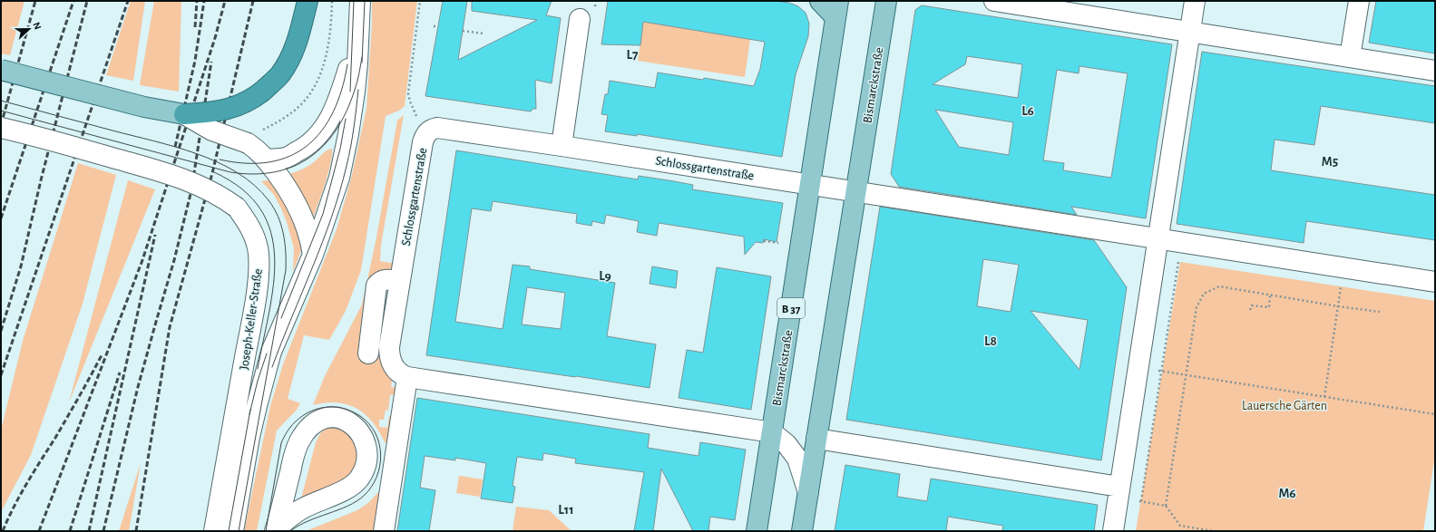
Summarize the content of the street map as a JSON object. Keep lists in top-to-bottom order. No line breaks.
{"streets":{"main road":["Bismarckstraße","B 37"],"street":["Schlossgartenstraße","Joseph-Keller-Straße"]},"crossings":[["Bismarckstraße","Schlossgartenstraße"]],"districts":["L7","L6","M5","L9","L8","M6","L11"],"parks":["Lauersche Gärten"],"north":"right"}
